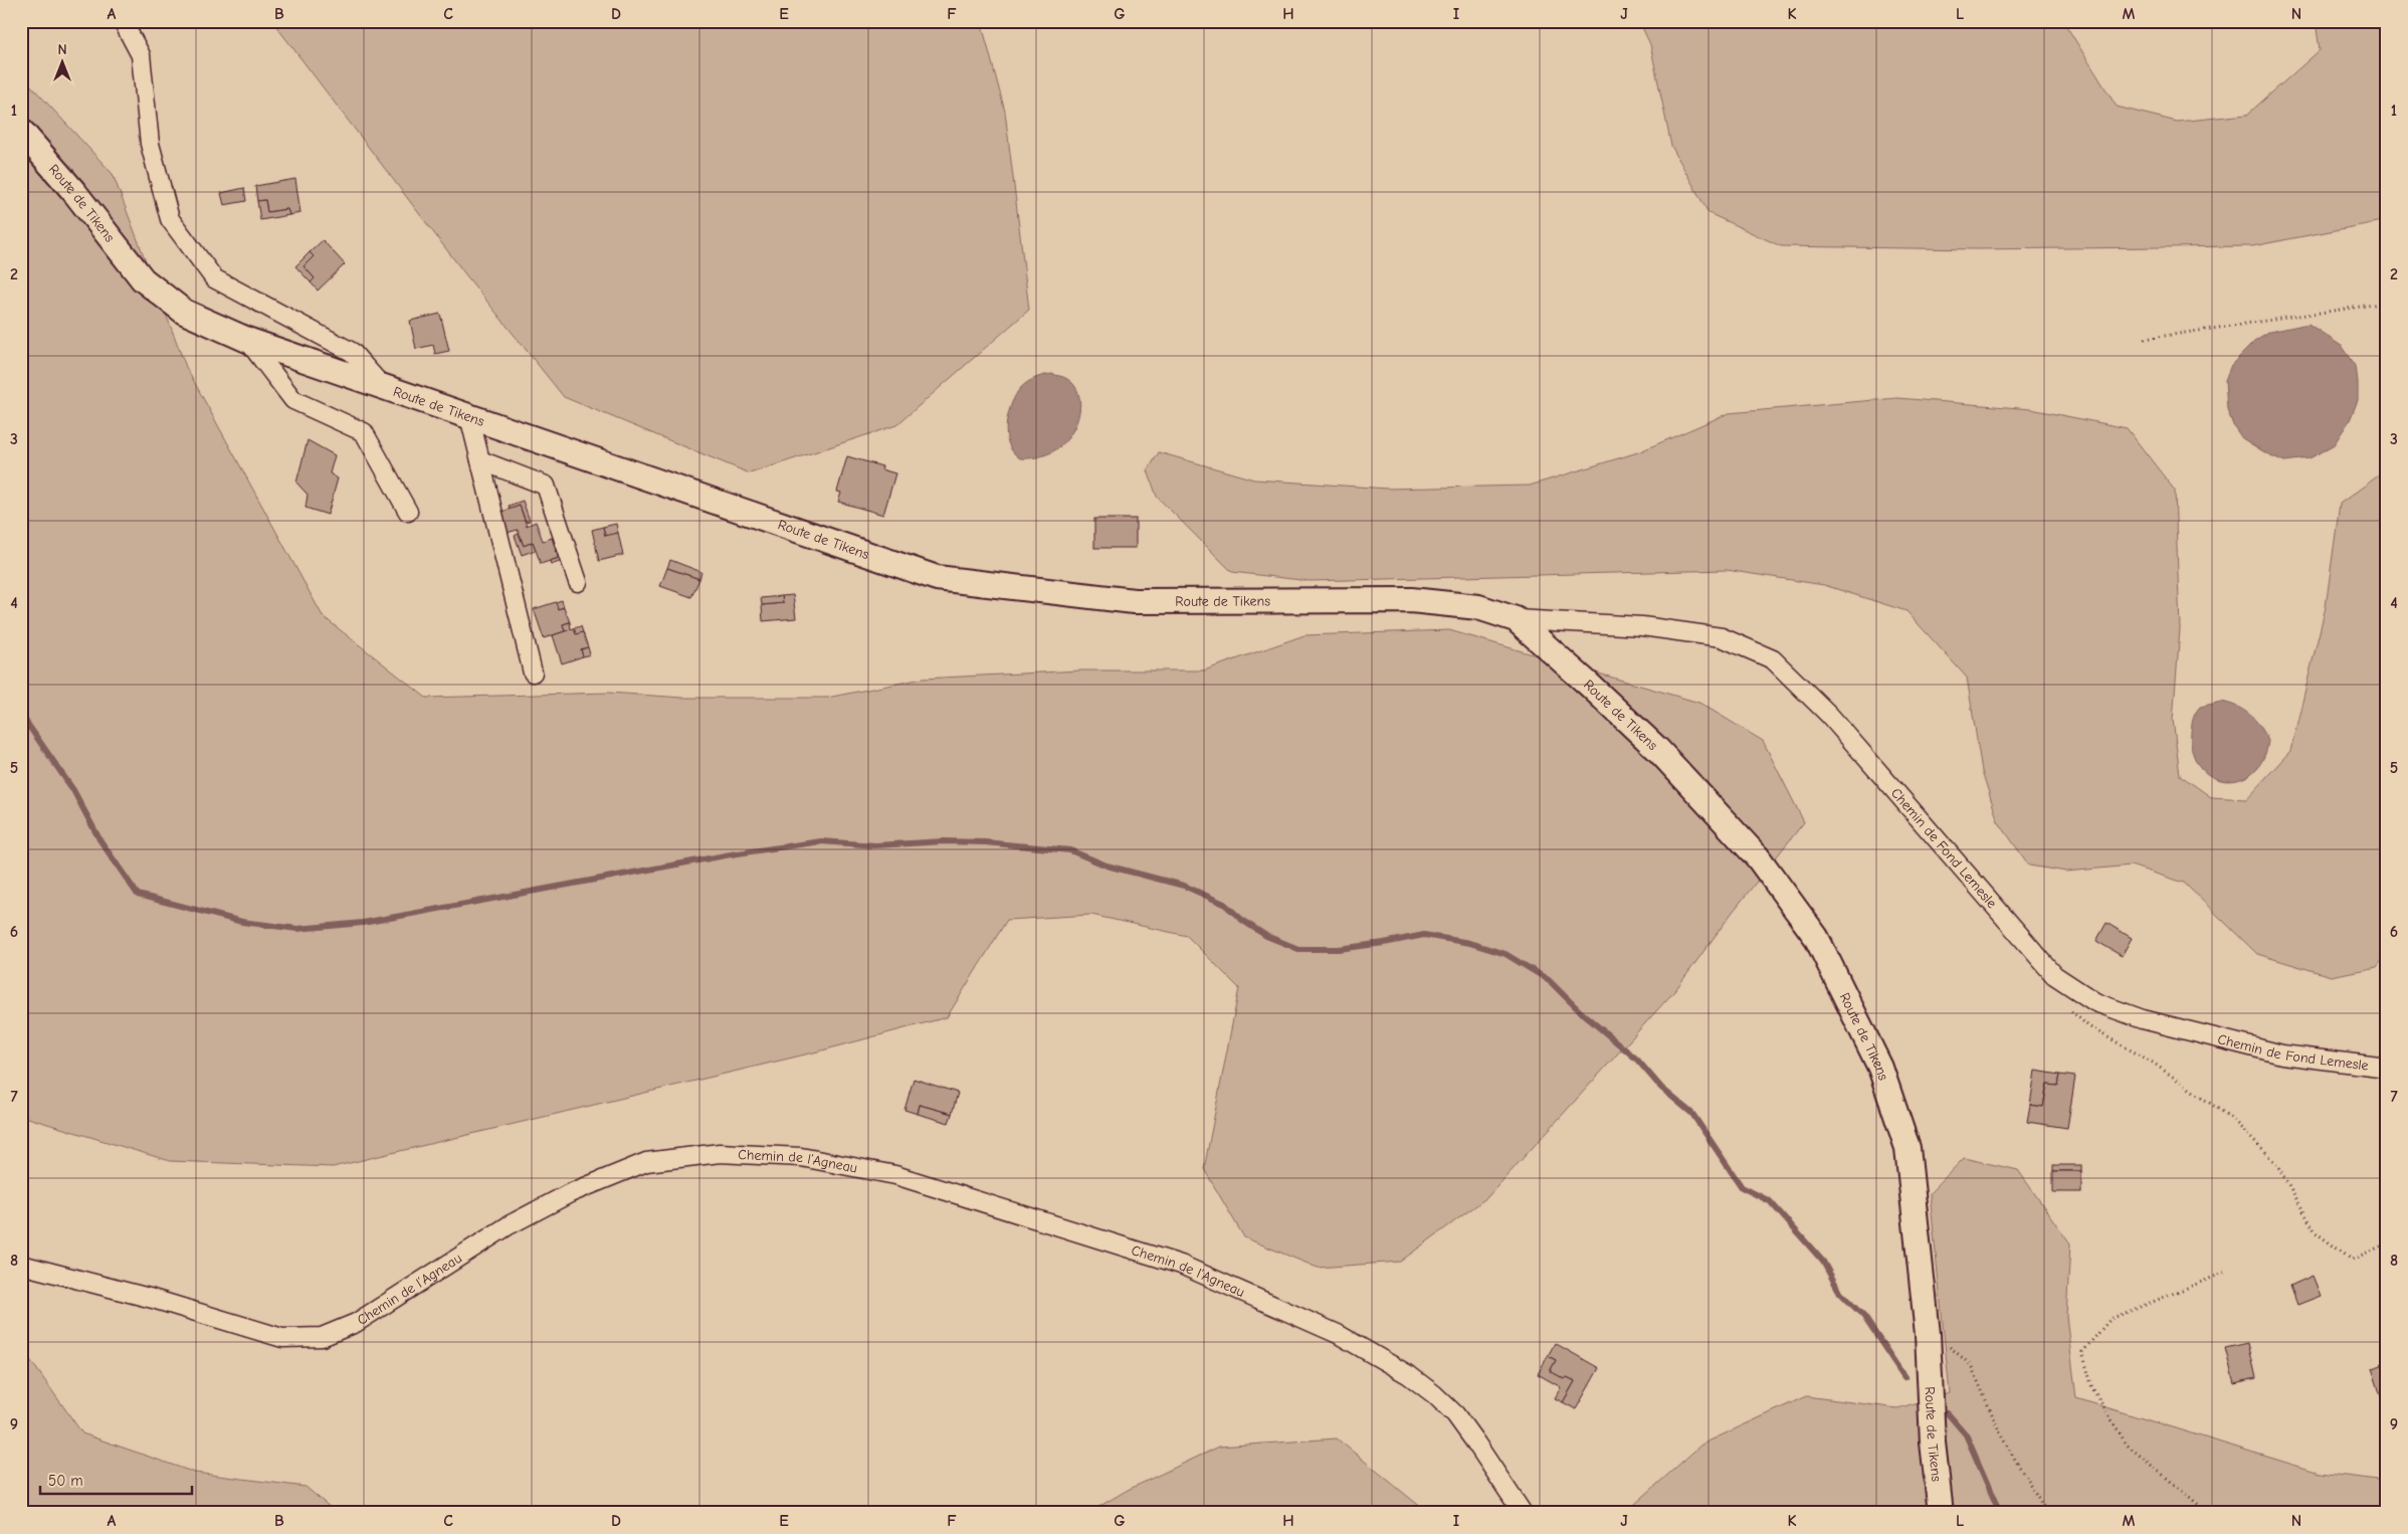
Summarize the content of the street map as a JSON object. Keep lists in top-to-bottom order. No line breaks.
{"streets":{"street":["Route de Tikens","Chemin de Fond Lemesle","Chemin de l’Agneau"]},"crossings":[["Route de Tikens","Chemin de Fond Lemesle"]],"scale_bar":"50 m","north":"top","grid":{"columns":["A","B","C","D","E","F","G","H","I","J","K","L","M","N"],"rows":["1","2","3","4","5","6","7","8","9"]}}
